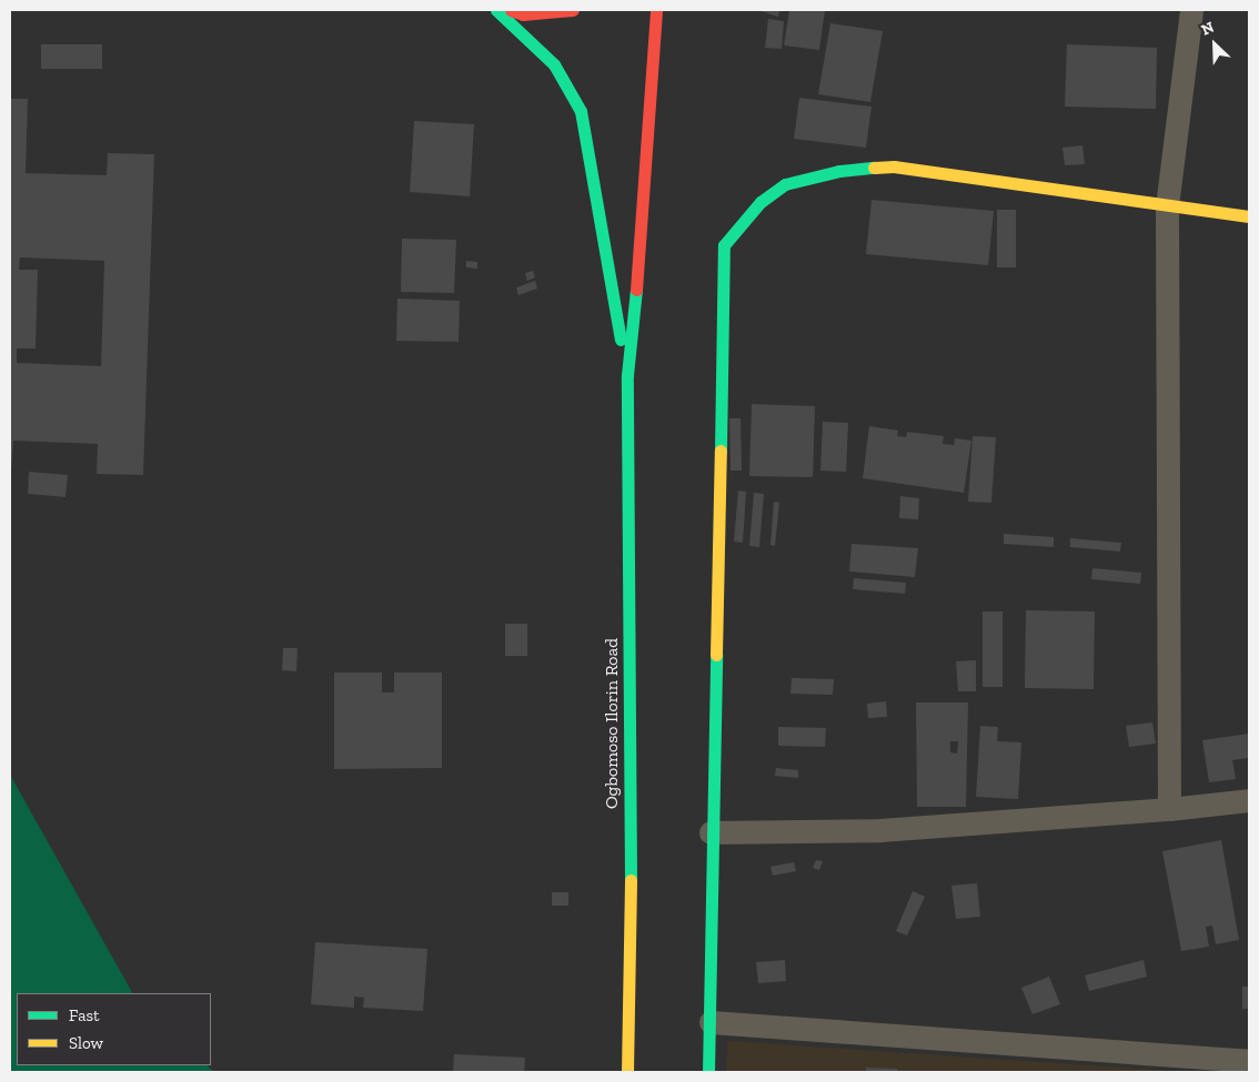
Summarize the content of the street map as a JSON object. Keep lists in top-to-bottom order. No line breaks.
{"streets":{"main road":["Ogbomoso Ilorin Road"]},"legend":["Fast","Slow"],"north":"top left"}
